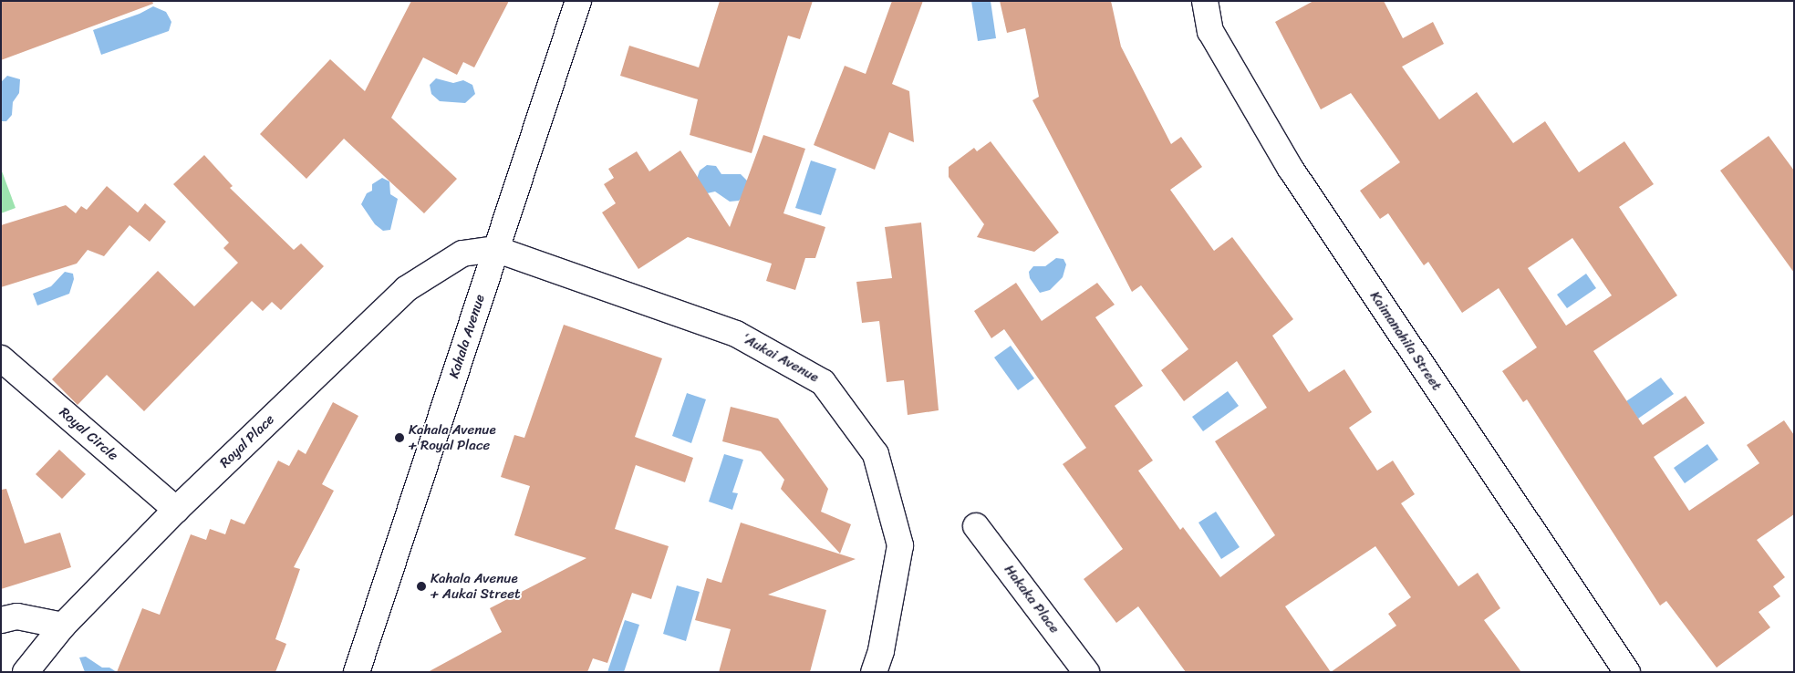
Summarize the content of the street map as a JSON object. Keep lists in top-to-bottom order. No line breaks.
{"streets":{"street":["Kahala Avenue","Kaimanahila Street","ʻAukai Avenue","Royal Circle","Royal Place","Hakaka Place"]},"crossings":[["Kahala Avenue","ʻAukai Avenue"],["Kahala Avenue","Royal Place"],["ʻAukai Avenue","Royal Place"],["Royal Circle","Royal Place"]],"places":["Kahala Avenue + Royal Place","Kahala Avenue + Aukai Street"]}
